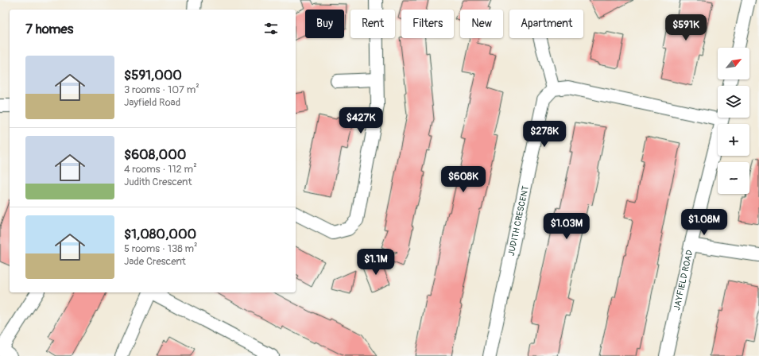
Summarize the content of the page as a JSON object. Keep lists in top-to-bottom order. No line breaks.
{"streets":{"street":["JUDITH CRESCENT","JAYFIELD ROAD"]},"north":"top right","page":{"chip":["Buy","Rent","Filters","New","Apartment"],"heading":"7 homes","price":["$591K","$427K","$278K","$608K","$1.08M","$1.03M","$1.1M"],"map_buttons":["+","−"],"list":[{"name":"$591,000","note":"3 rooms · 107 m² · Jayfield Road"},{"name":"$608,000","note":"4 rooms · 112 m² · Judith Crescent"},{"name":"$1,080,000","note":"5 rooms · 138 m² · Jade Crescent"}]}}
